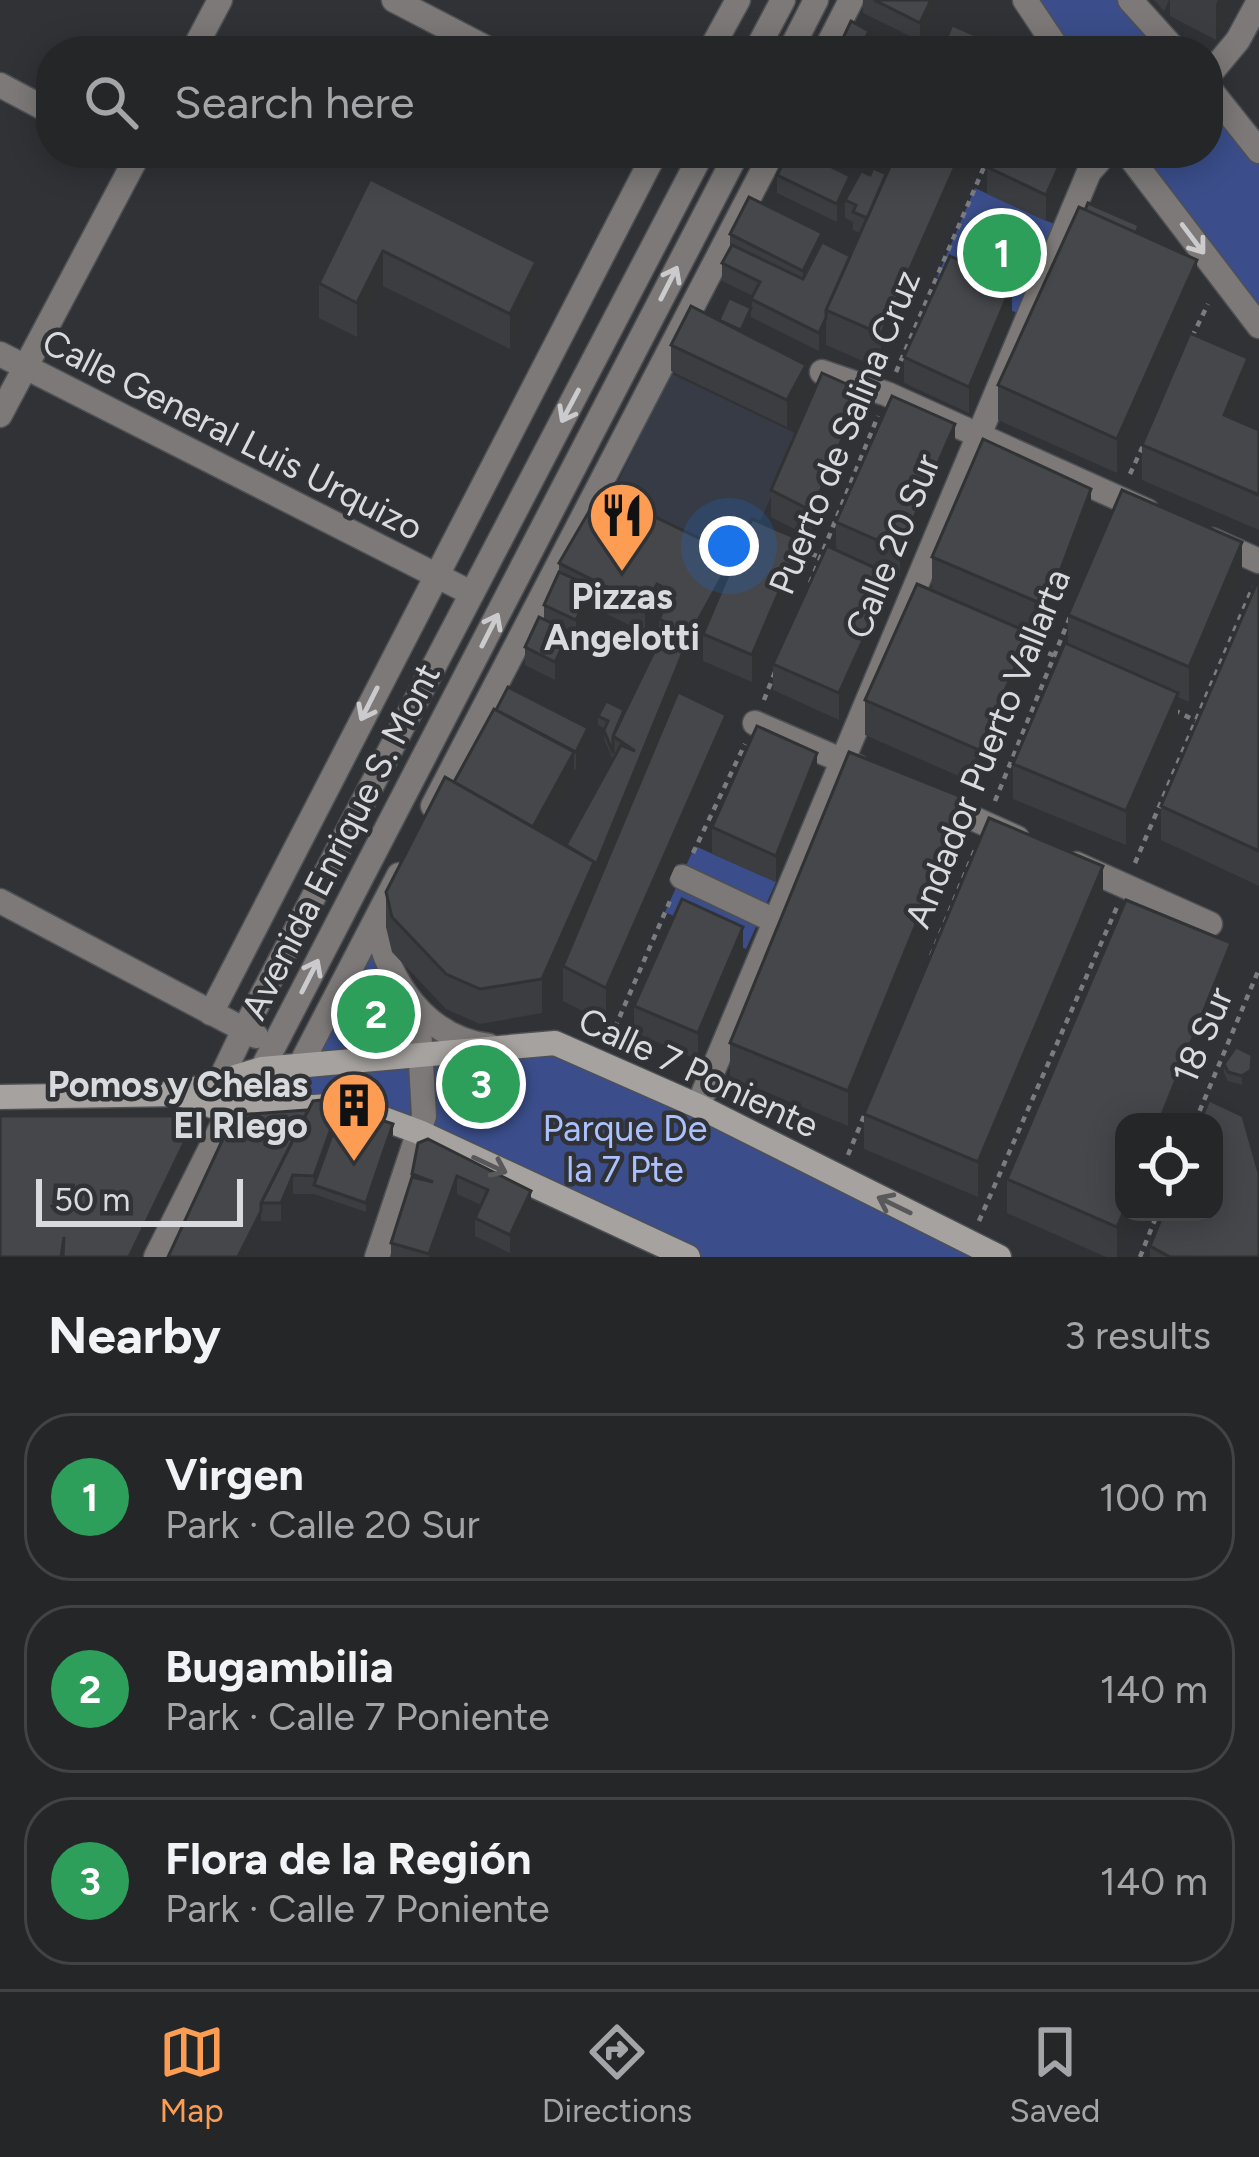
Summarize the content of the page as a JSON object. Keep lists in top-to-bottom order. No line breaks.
{"streets":{"main road":["Calle 7 Poniente"],"street":["Calle General Luis Urquizo","Calle 20 Sur","Avenida Enrique S. Mont"],"path":["Puerto de Salina Cruz","Andador Puerto Vallarta","18 Sur"]},"crossings":[["Calle General Luis Urquizo","Avenida Enrique S. Mont"],["Calle 20 Sur","Calle 7 Poniente"],["Avenida Enrique S. Mont","Calle 7 Poniente"]],"parks":["Parque De la 7 Pte"],"places":{"restaurant":["Pizzas Angelotti"],"building":["Pomos y Chelas El RIego"]},"scale_bar":"50 m","page":{"search":"Search here","pins":["1","2","3"],"scale":"50 m","heading":["Nearby","3 results"],"list":[{"mark":"1","name":"Virgen","note":"Park · Calle 20 Sur","value":"100 m"},{"mark":"2","name":"Bugambilia","note":"Park · Calle 7 Poniente","value":"140 m"},{"mark":"3","name":"Flora de la Región","note":"Park · Calle 7 Poniente","value":"140 m"}],"nav":["Map","Directions","Saved"]}}
